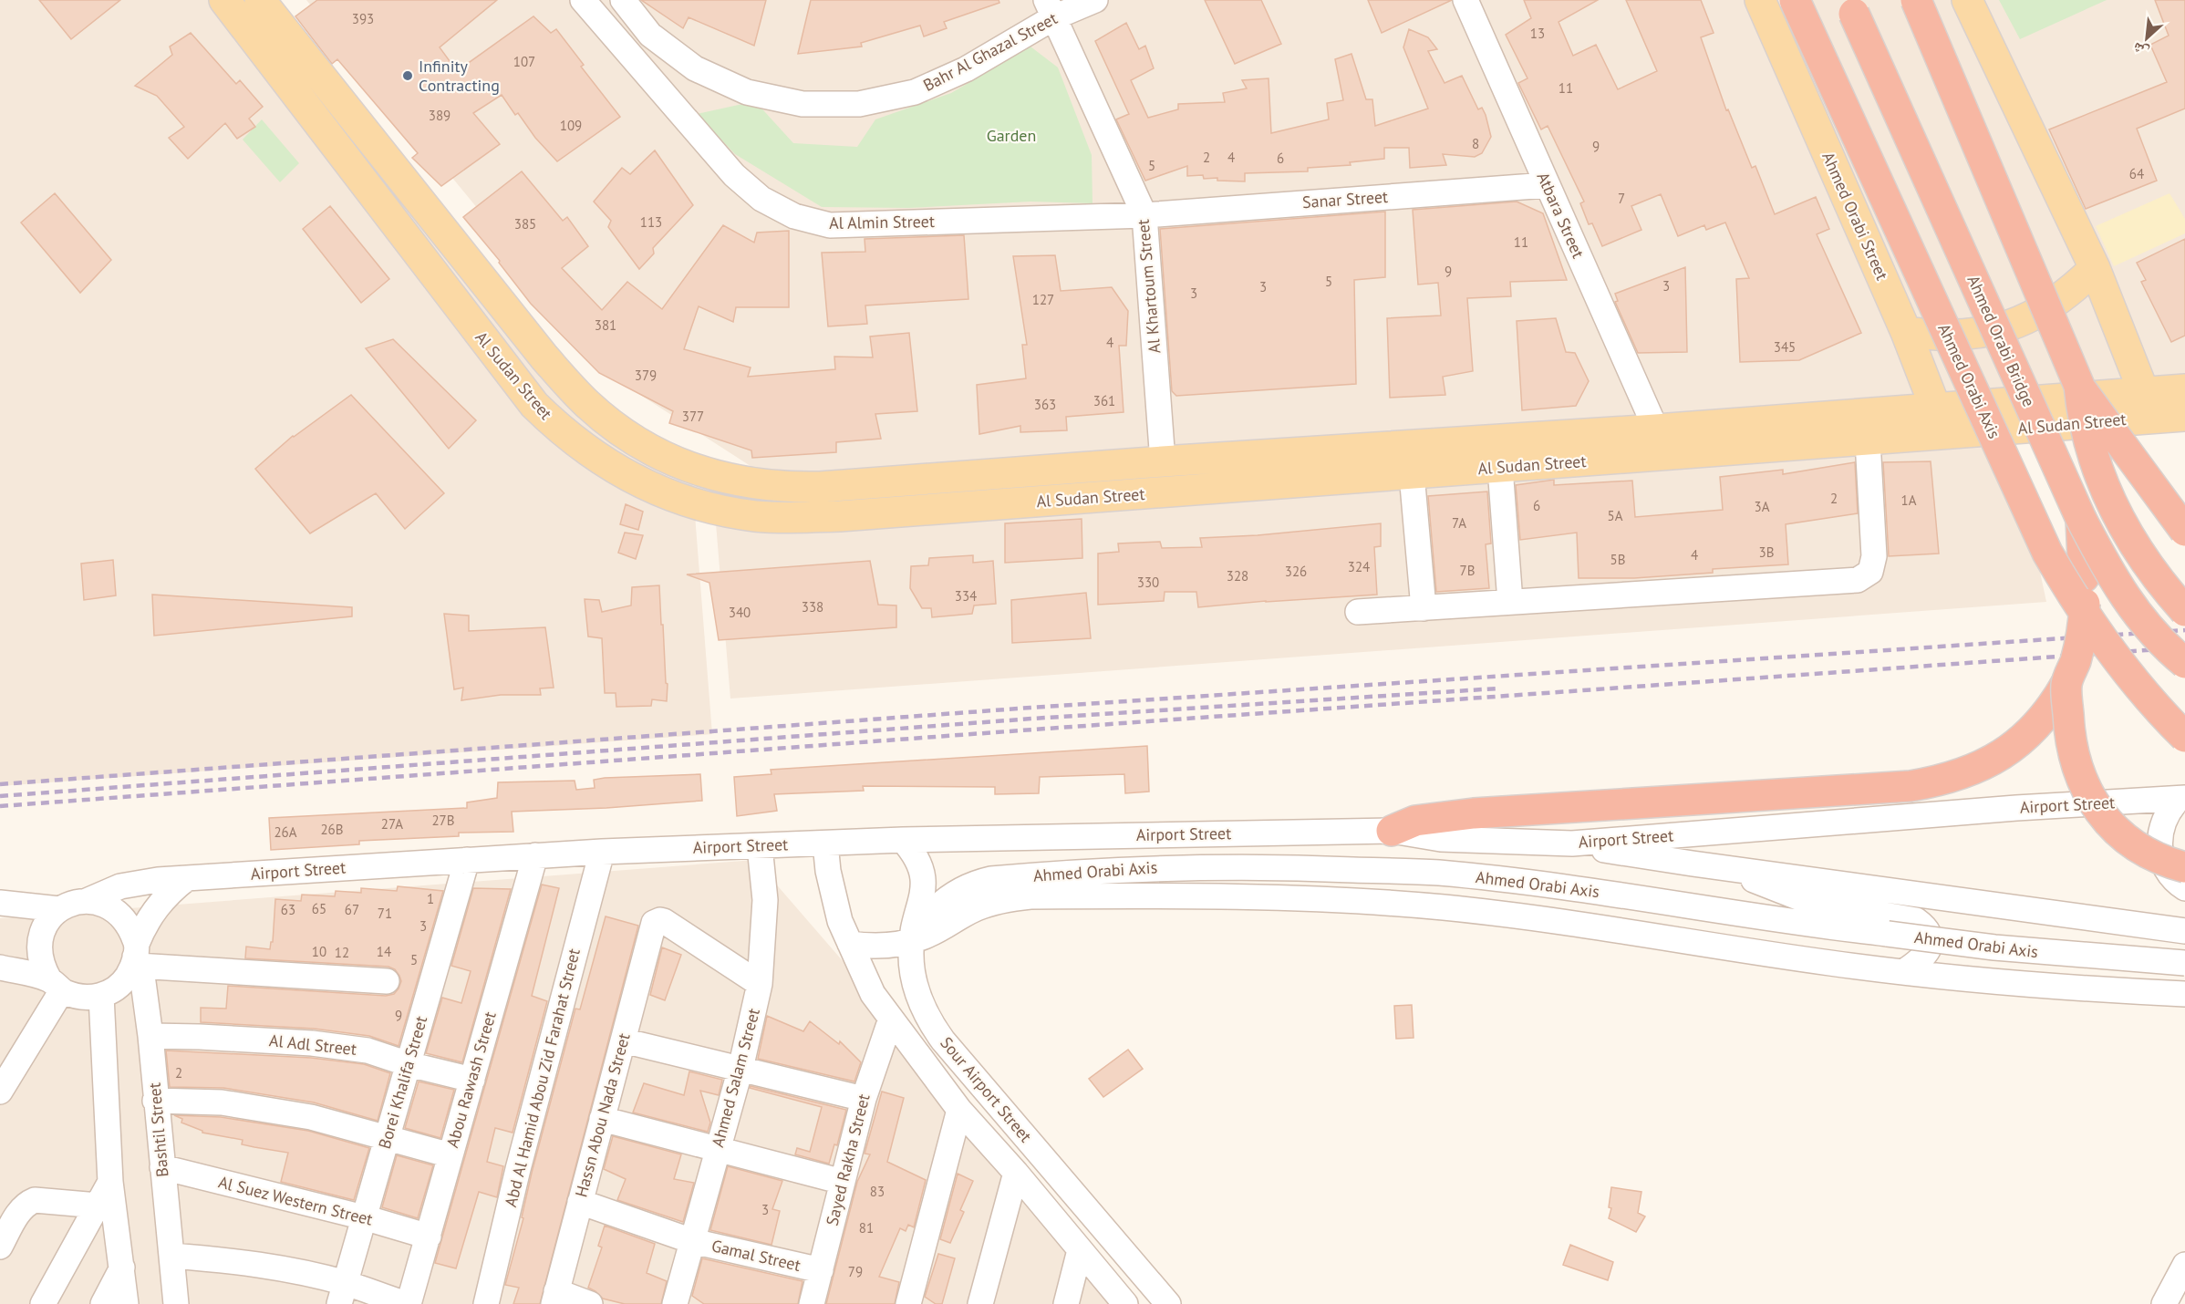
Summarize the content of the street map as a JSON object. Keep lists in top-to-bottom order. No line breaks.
{"streets":{"highway":["Ahmed Orabi Bridge","Ahmed Orabi Axis"],"main road":["Ahmed Orabi Street","Al Sudan Street"],"street":["Bahr Al Ghazal Street","Sanar Street","Atbara Street","Al Almin Street","Al Khartoum Street","Airport Street","Al Adl Street","Abd Al Hamid Abou Zid Farahat Street","Ahmed Salam Street","Abou Rawash Street","Borei Khalifa Street","Sour Airport Street","Hassn Abou Nada Street","Bashtil Street","Sayed Rakha Street","Al Suez Western Street","Gamal Street"]},"crossings":[["Bahr Al Ghazal Street","Al Khartoum Street"],["Sanar Street","Atbara Street"],["Sanar Street","Al Almin Street"],["Sanar Street","Al Khartoum Street"],["Atbara Street","Al Sudan Street"],["Ahmed Orabi Street","Al Sudan Street"],["Al Almin Street","Al Khartoum Street"],["Al Khartoum Street","Al Sudan Street"],["Ahmed Orabi Axis","Airport Street"],["Ahmed Orabi Axis","Sour Airport Street"],["Airport Street","Abd Al Hamid Abou Zid Farahat Street"],["Airport Street","Ahmed Salam Street"],["Airport Street","Abou Rawash Street"],["Airport Street","Borei Khalifa Street"],["Airport Street","Sour Airport Street"],["Airport Street","Bashtil Street"],["Al Adl Street","Abou Rawash Street"],["Al Adl Street","Borei Khalifa Street"],["Al Adl Street","Bashtil Street"],["Ahmed Salam Street","Hassn Abou Nada Street"],["Ahmed Salam Street","Gamal Street"],["Abou Rawash Street","Al Suez Western Street"],["Borei Khalifa Street","Al Suez Western Street"],["Sour Airport Street","Sayed Rakha Street"],["Hassn Abou Nada Street","Gamal Street"],["Bashtil Street","Al Suez Western Street"],["Sayed Rakha Street","Gamal Street"]],"parks":["Garden"],"places":["Infinity Contracting"],"house_numbers":["393","13","107","11","389","109","8","9","2","4","6","5","64","7","113","385","11","9","5","3","3","3","127","381","4","345","379","361","363","377","2","1A","6","3A","5A","7A","3B","4","5B","324","7B","326","328","330","334","338","340","27B","27A","26B","26A","1","65","63","67","71","3","10","14","12","5","9","2","83","3","81","79"],"north":"bottom left"}
